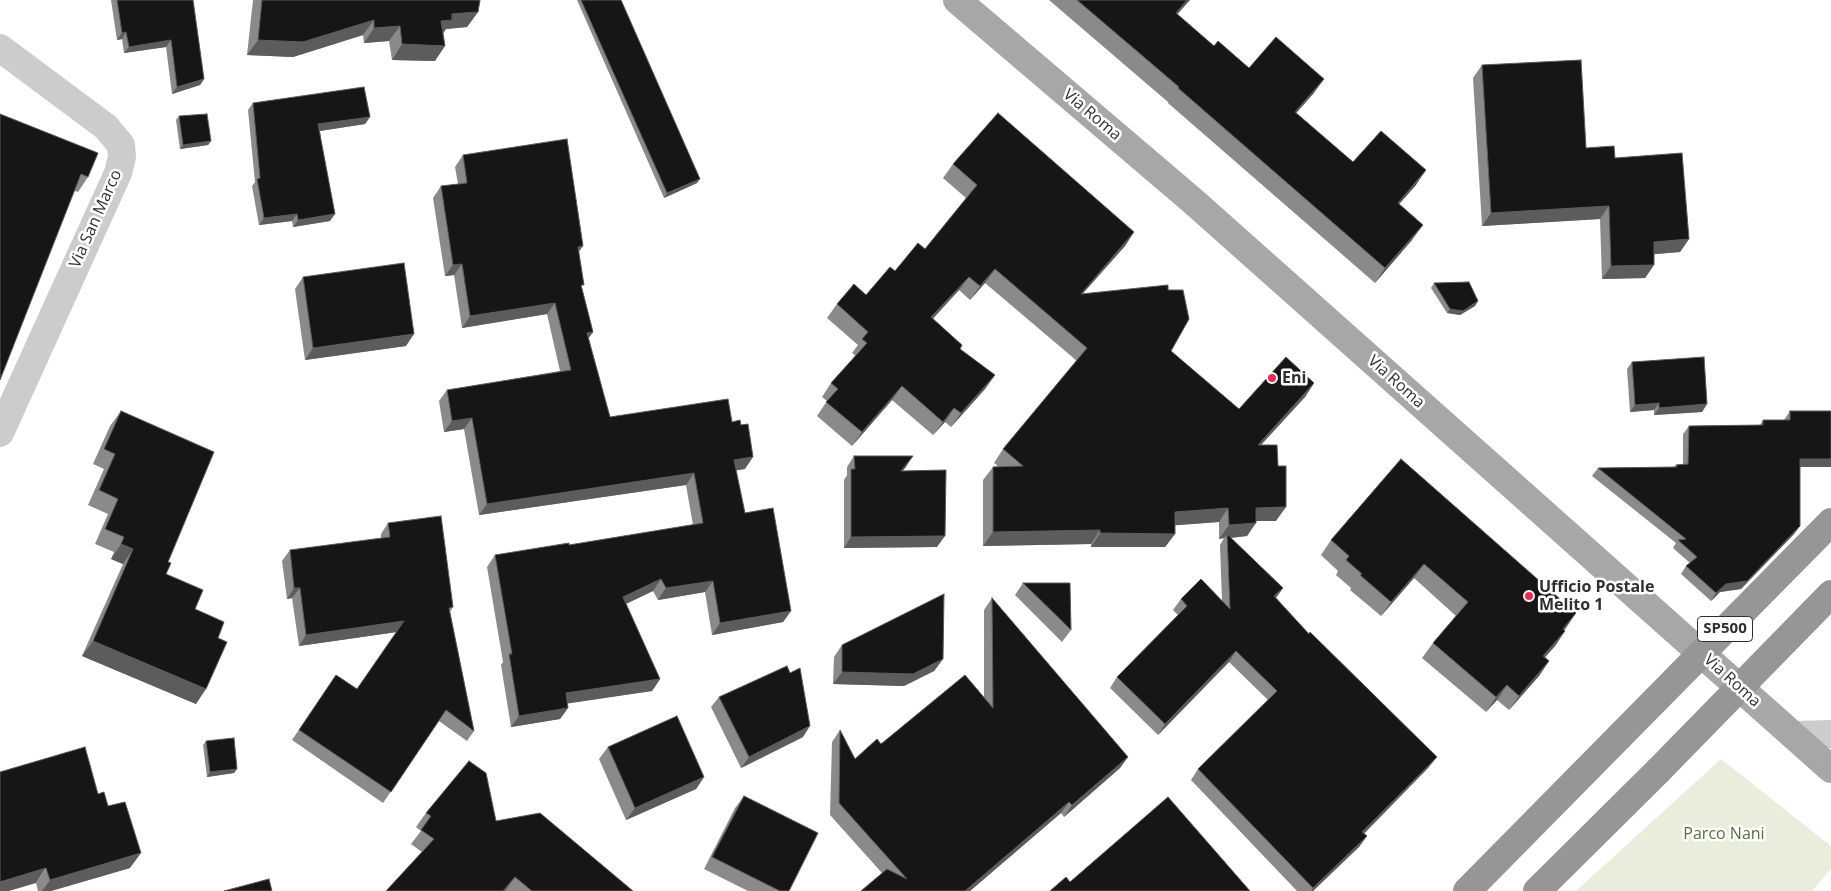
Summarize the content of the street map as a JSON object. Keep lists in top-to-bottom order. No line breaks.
{"streets":{"highway":["SP500"],"main road":["Via Roma"],"street":["Via San Marco"]},"parks":["Parco Nani"],"places":["Eni","Ufficio Postale Melito 1"]}
